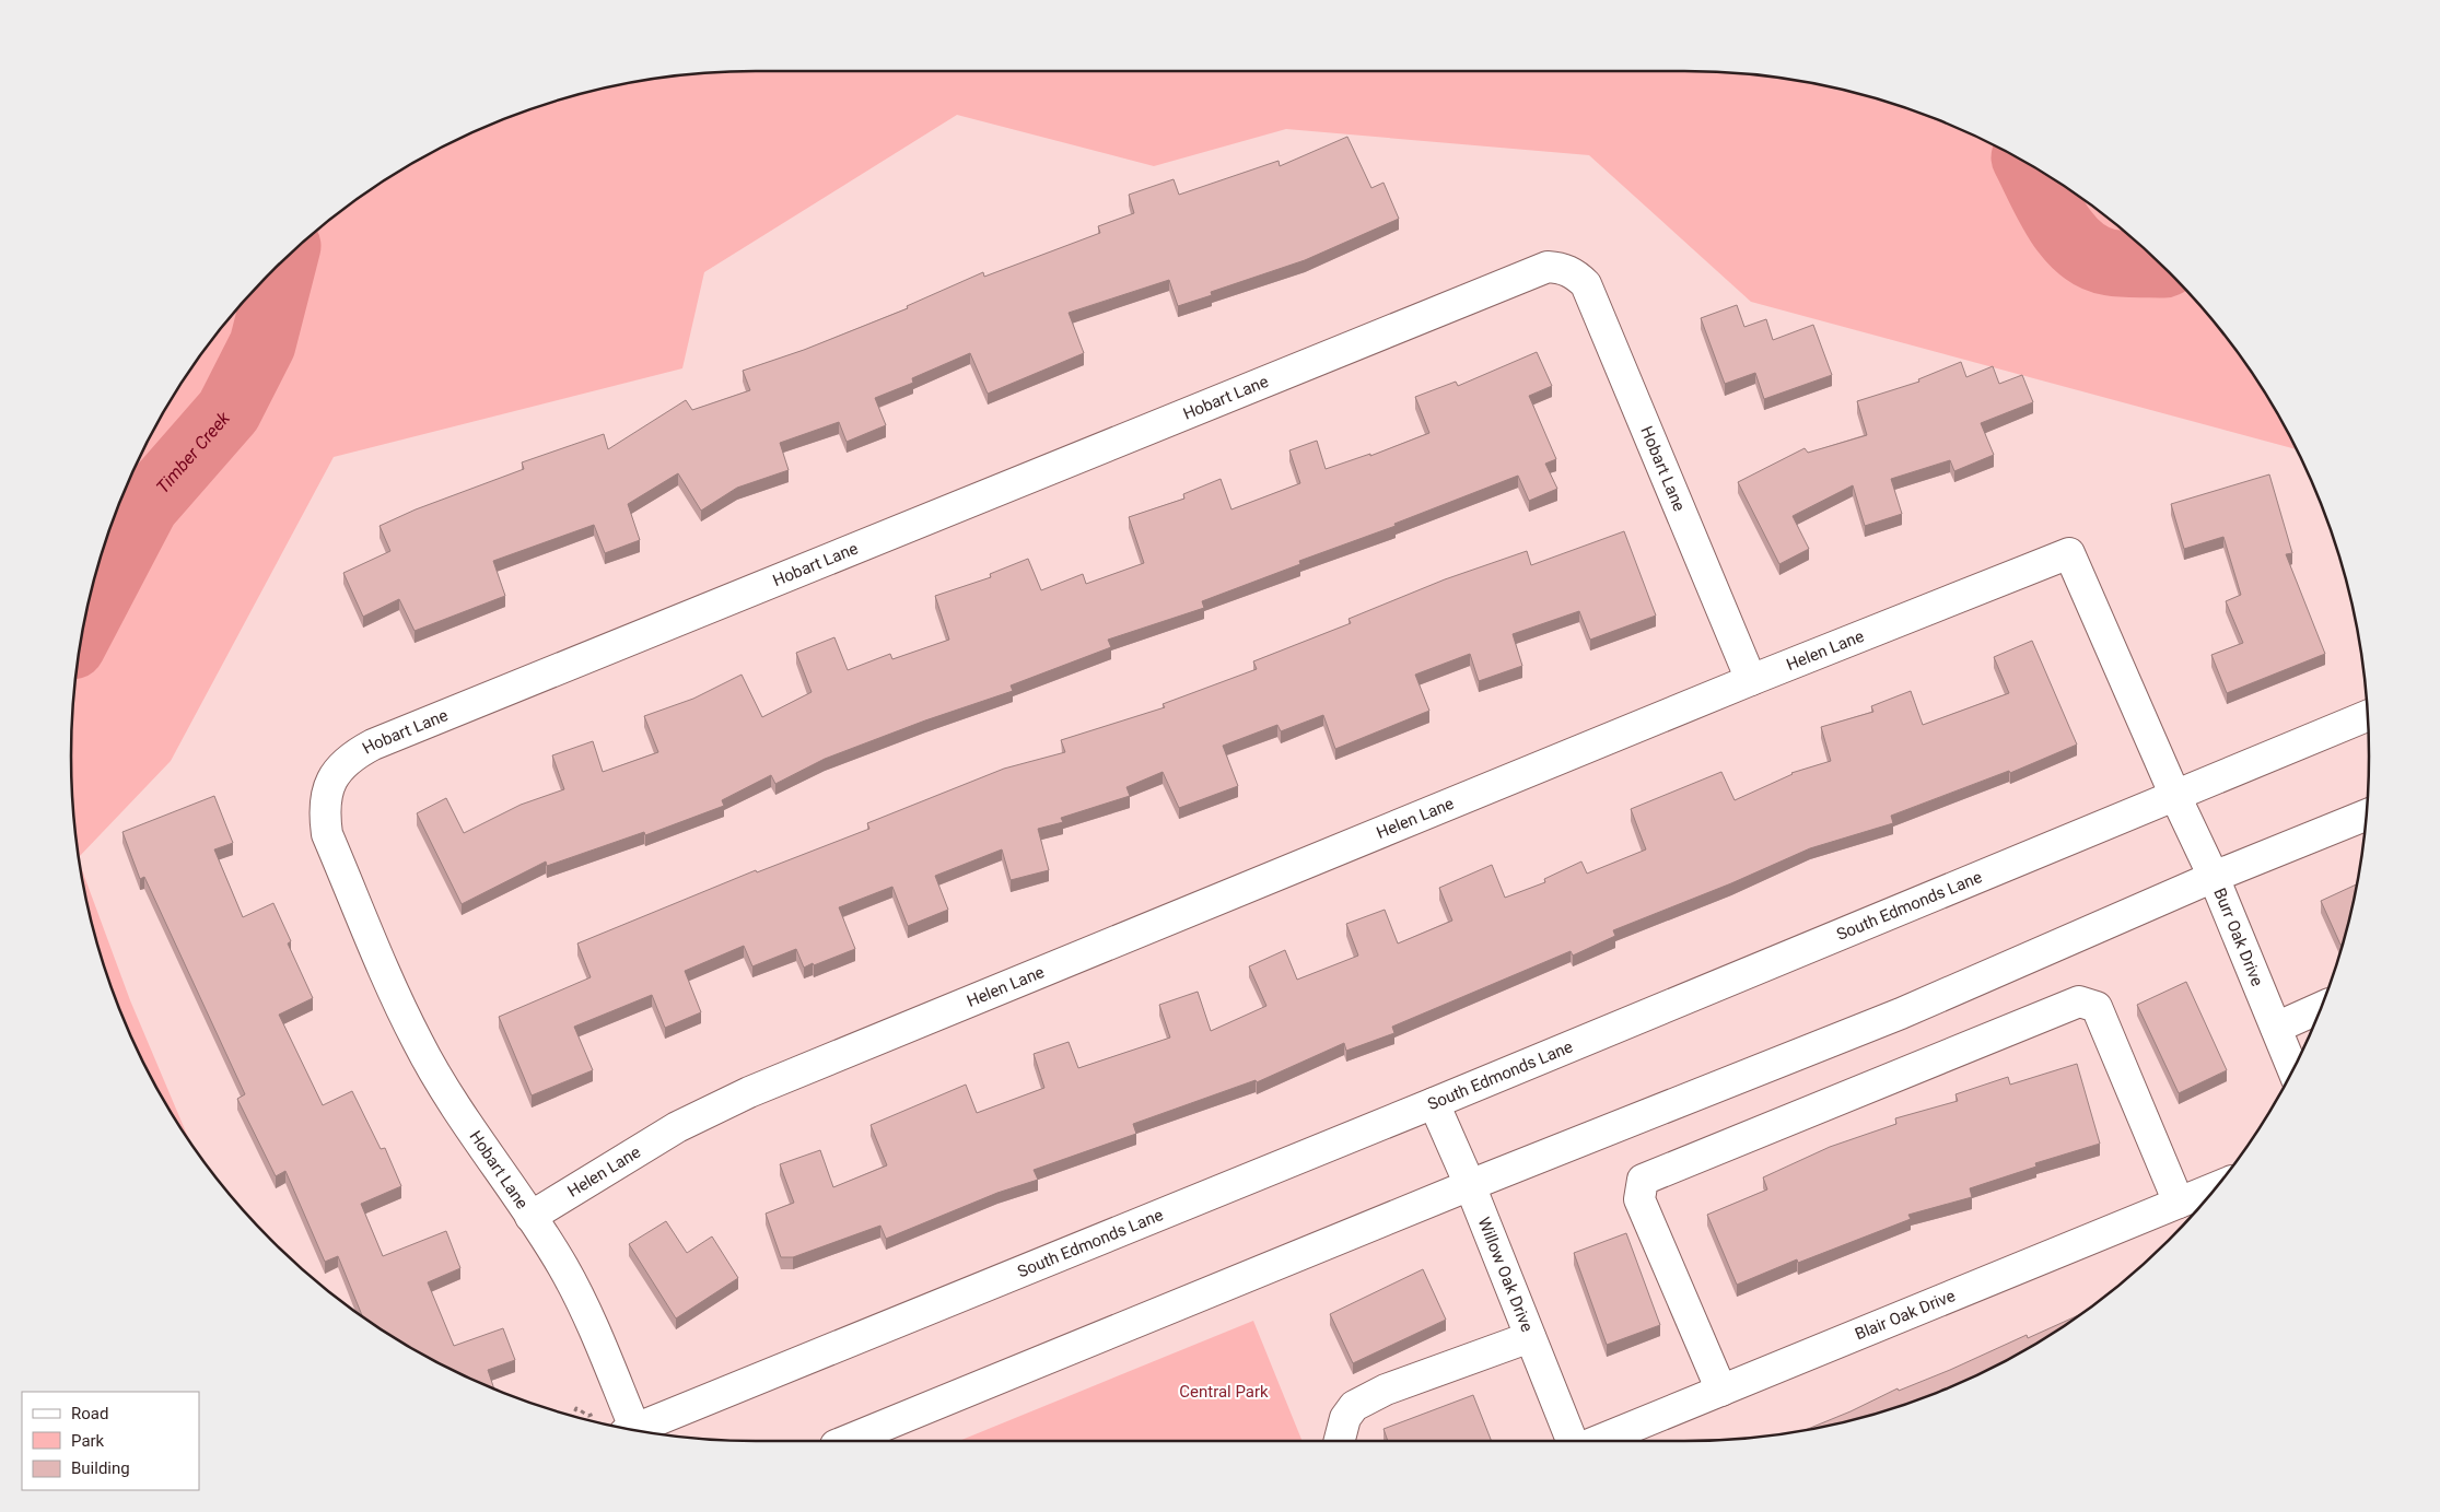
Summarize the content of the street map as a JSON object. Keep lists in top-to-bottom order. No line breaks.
{"streets":{"street":["Hobart Lane","Helen Lane","South Edmonds Lane","Burr Oak Drive","Willow Oak Drive","Blair Oak Drive"]},"crossings":[["Hobart Lane","Helen Lane"],["Helen Lane","South Edmonds Lane"],["Helen Lane","Burr Oak Drive"],["South Edmonds Lane","Burr Oak Drive"],["South Edmonds Lane","Willow Oak Drive"]],"water":["Timber Creek"],"parks":["Central Park"],"legend":["Road","Park","Building"]}
